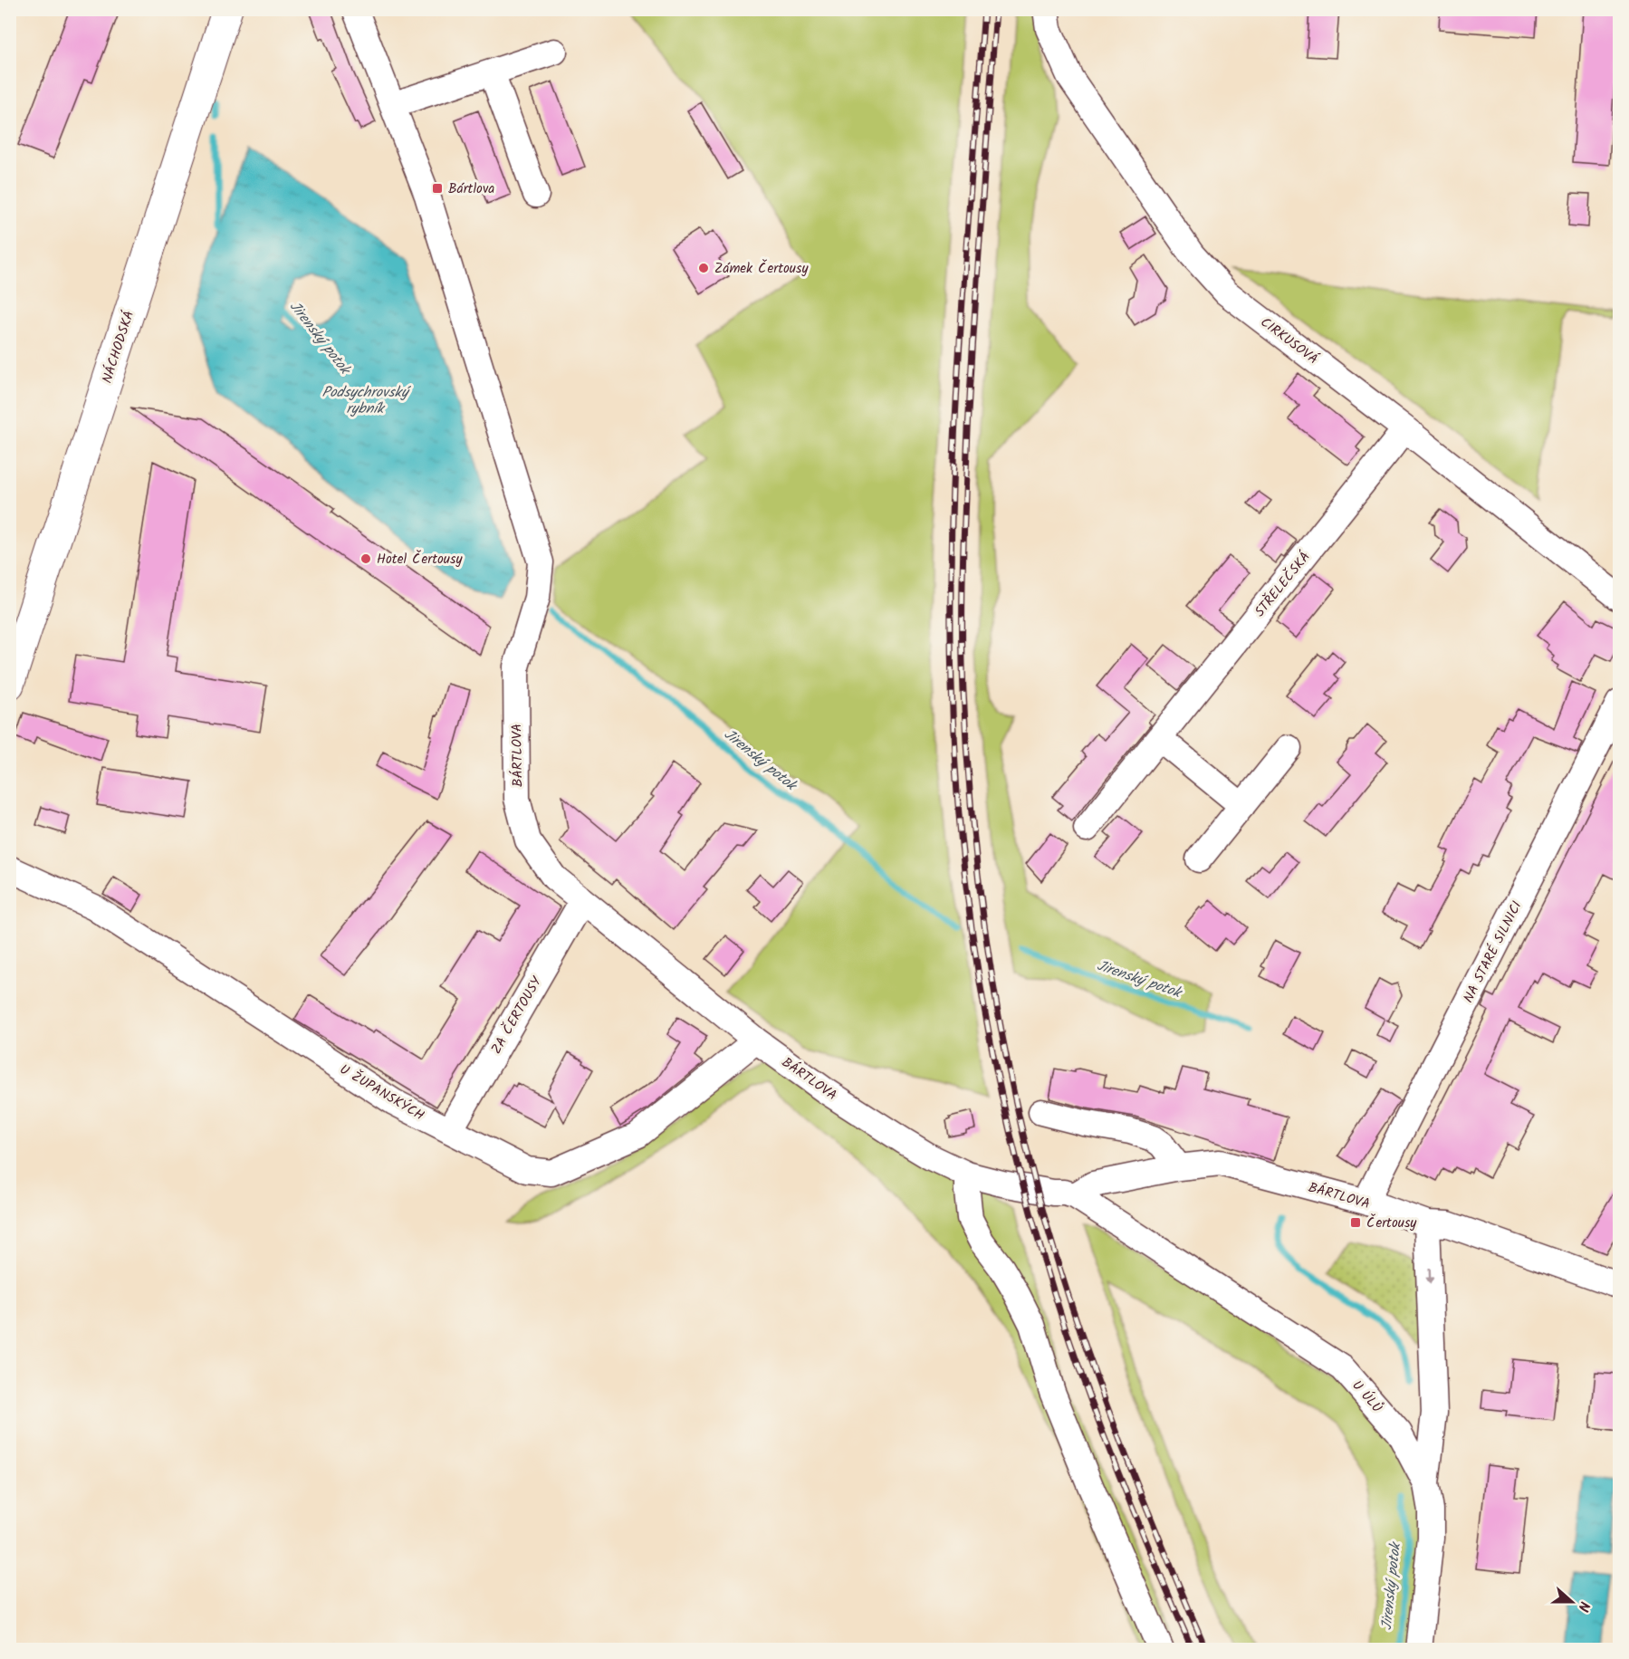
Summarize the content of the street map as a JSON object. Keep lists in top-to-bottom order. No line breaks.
{"streets":{"main road":["NÁCHODSKÁ"],"street":["CIRKUSOVÁ","STŘELEČSKÁ","BÁRTLOVA","NA STARÉ SILNICI","ZA ČERTOUSY","U ŽUPANSKÝCH","U ÚLŮ"]},"crossings":[["CIRKUSOVÁ","STŘELEČSKÁ"],["BÁRTLOVA","NA STARÉ SILNICI"],["BÁRTLOVA","ZA ČERTOUSY"],["BÁRTLOVA","U ŽUPANSKÝCH"],["BÁRTLOVA","U ÚLŮ"],["ZA ČERTOUSY","U ŽUPANSKÝCH"]],"water":["Jirenský potok","Podsychrovský rybník"],"places":{"transit":["Bártlova","Čertousy"],"other":["Zámek Čertousy","Hotel Čertousy"]},"north":"right"}
